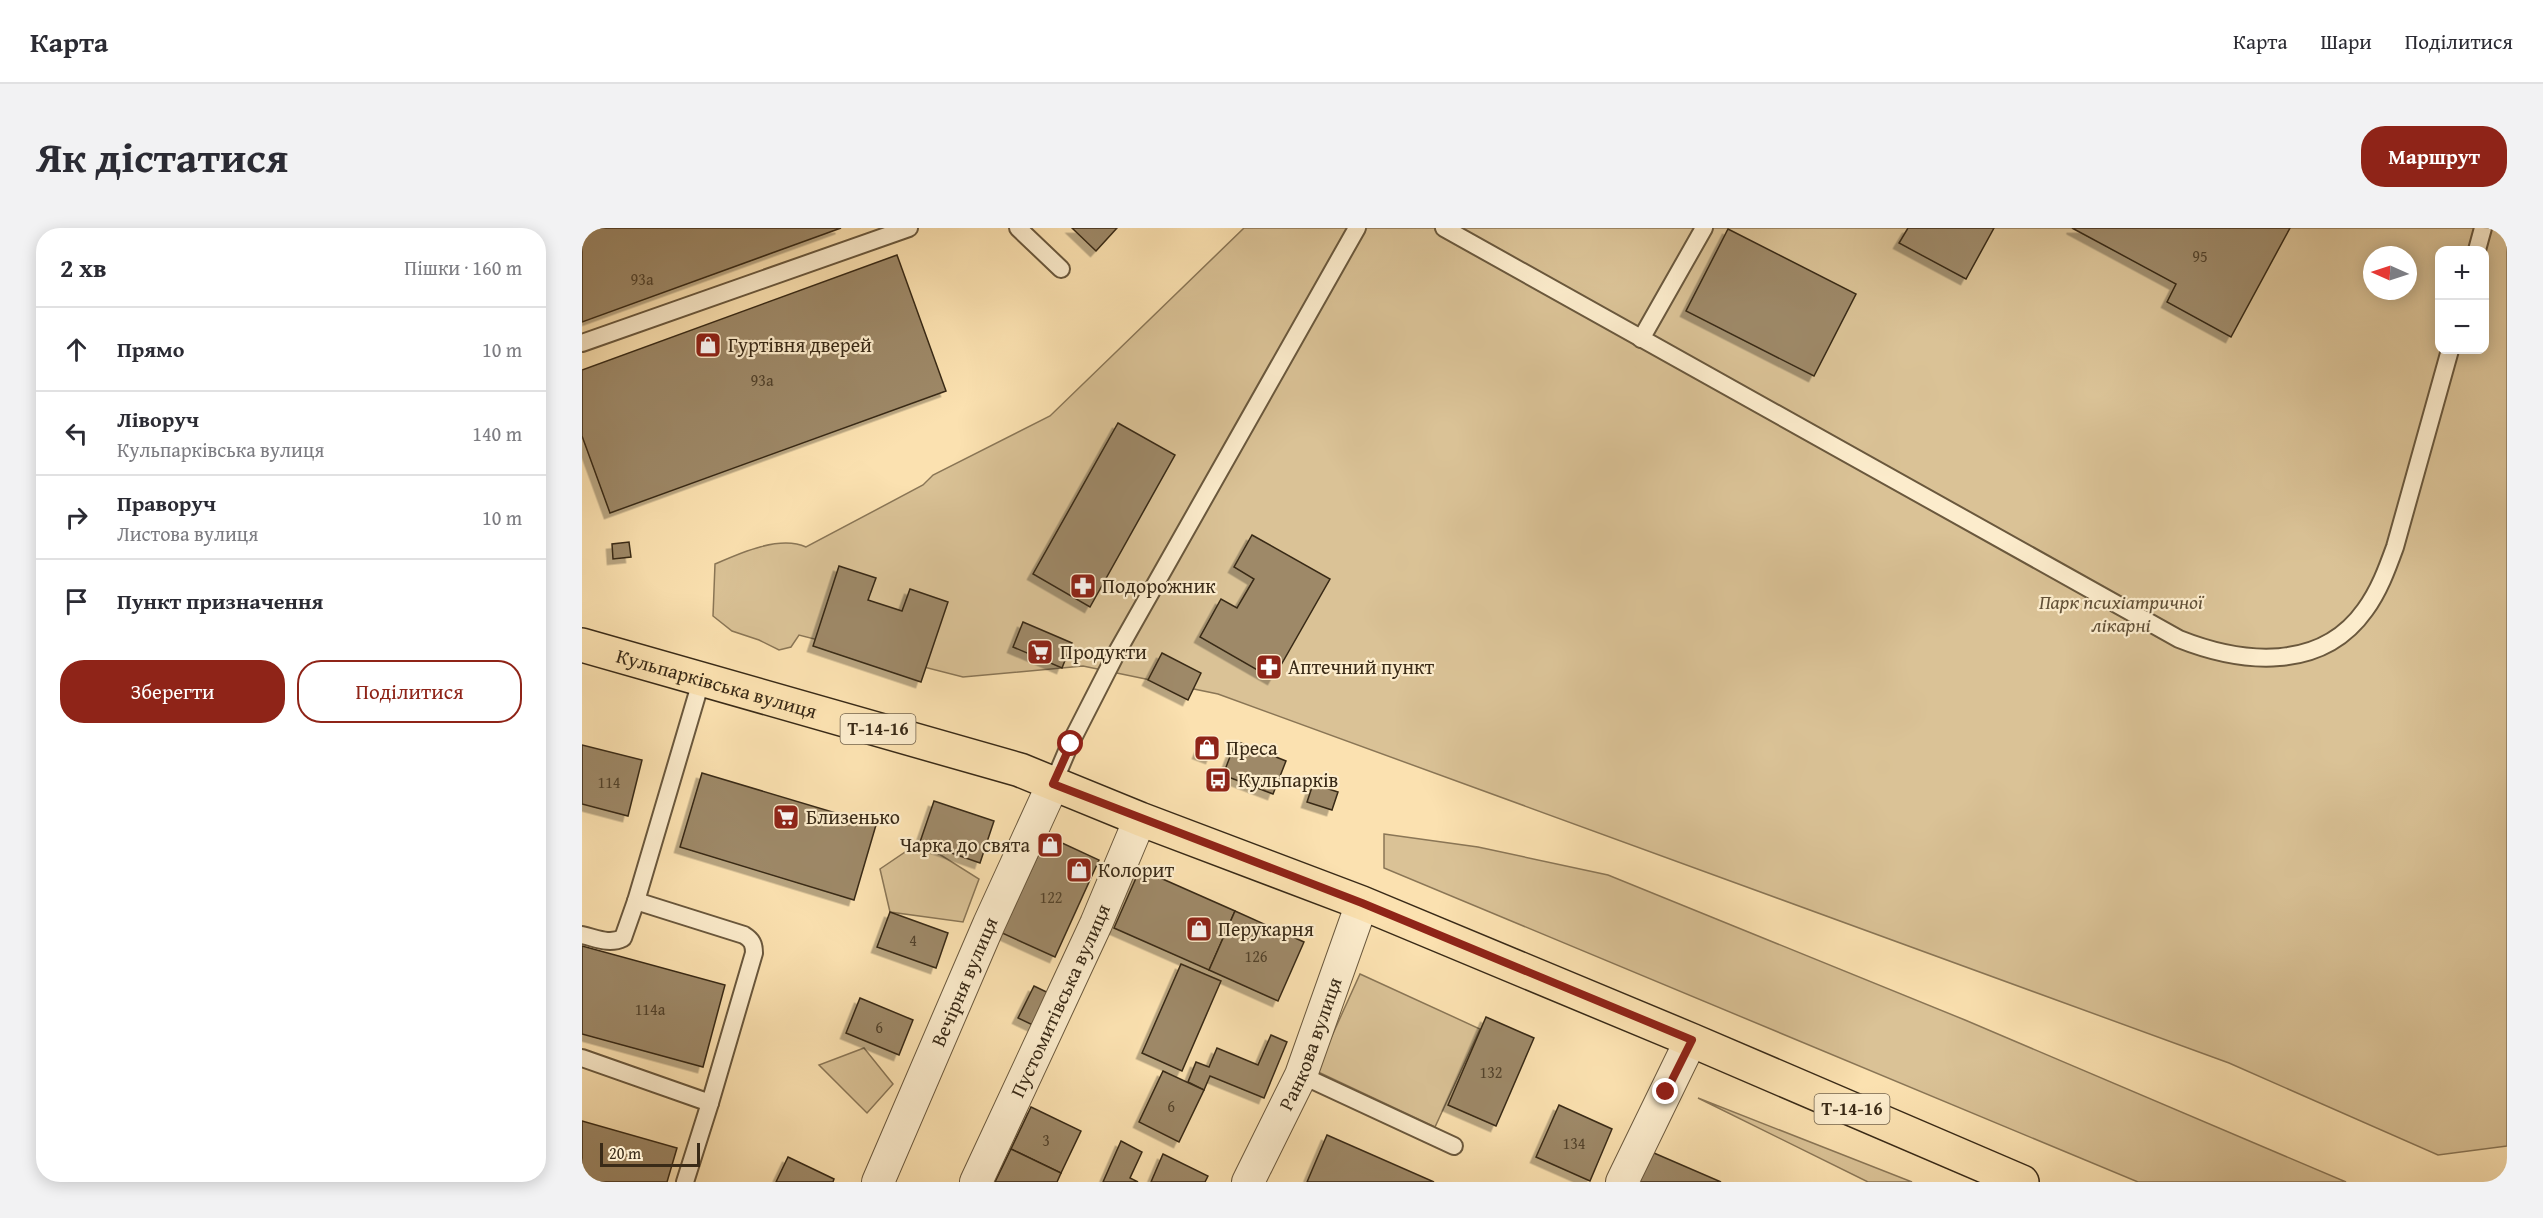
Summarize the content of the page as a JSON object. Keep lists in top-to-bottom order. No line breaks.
{"streets":{"main road":["Кульпарківська вулиця","Т-14-16"],"street":["Вечірня вулиця","Пустомитівська вулиця","Ранкова вулиця"]},"crossings":[["Кульпарківська вулиця","Вечірня вулиця"],["Кульпарківська вулиця","Пустомитівська вулиця"],["Кульпарківська вулиця","Ранкова вулиця"]],"parks":["Парк психіатричної лікарні"],"places":{"shop":["Гуртівня дверей","Преса","Чарка до свята","Колорит","Перукарня"],"pharmacy":["Подорожник","Аптечний пункт"],"supermarket":["Продукти","Близенько"],"bus stop":["Кульпарків"]},"house_numbers":["95","93а","93а","114","122","4","126","114а","6","132","6","3","134"],"scale_bar":"20 m","north":"left","page":{"header":"Карта","nav":["Карта","Шари","Поділитися"],"title":"Як дістатися","buttons":["Маршрут",["Зберегти","Поділитися"]],"heading":["2 хв","Пішки · 160 m"],"map_buttons":["+","−"],"list":[["Прямо","10 m"],["Ліворуч","Кульпарківська вулиця","140 m"],["Праворуч","Листова вулиця","10 m"],"Пункт призначення"],"scale":"20 m"}}
